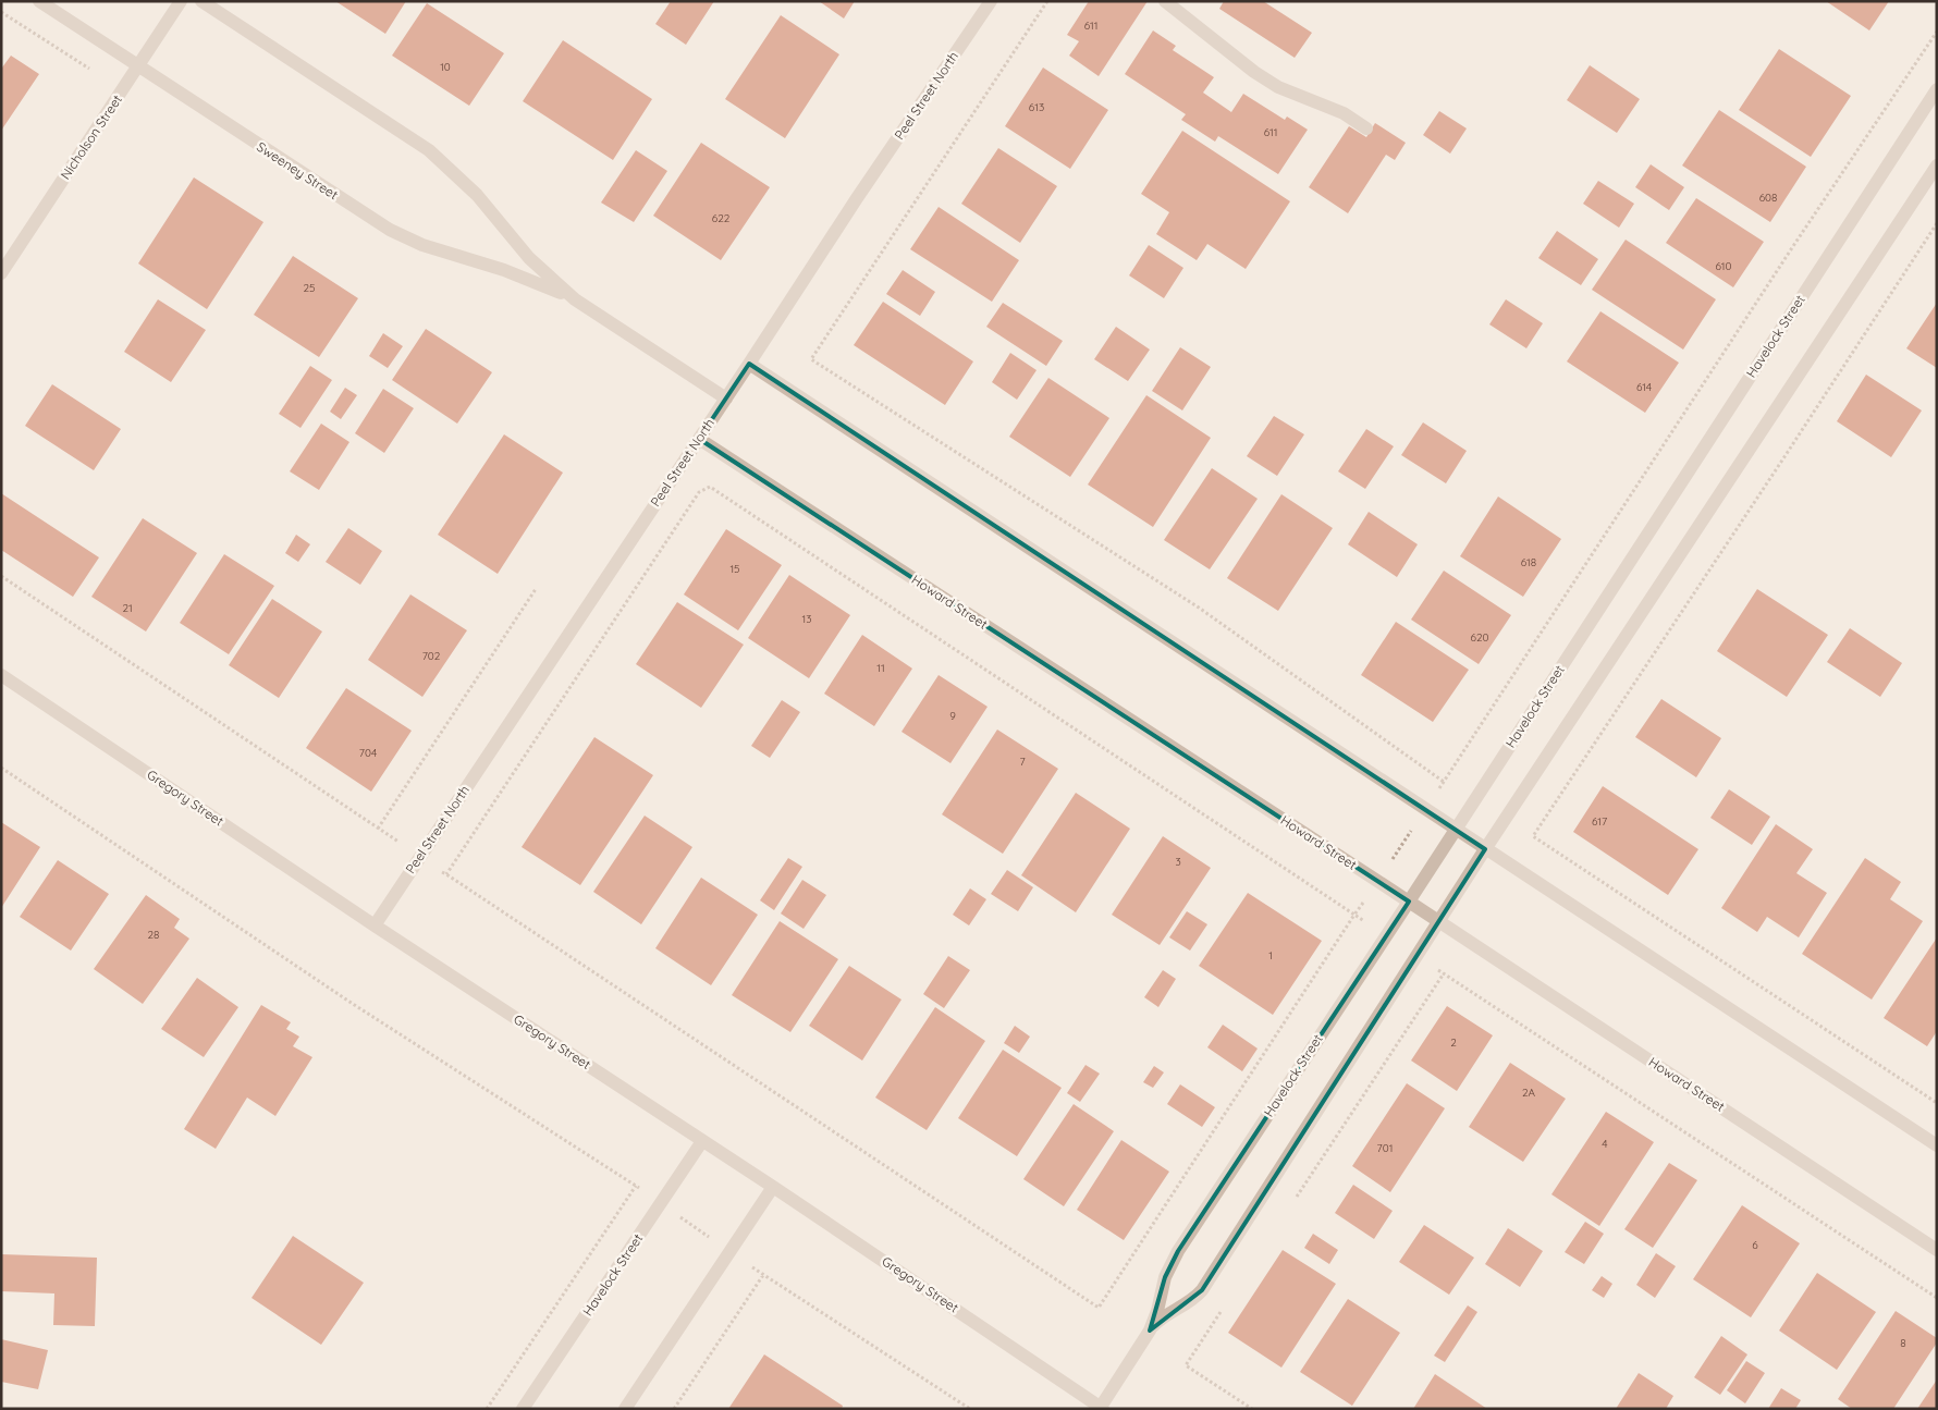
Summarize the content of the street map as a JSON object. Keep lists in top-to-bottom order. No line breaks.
{"streets":{"street":["Peel Street North","Nicholson Street","Sweeney Street","Havelock Street","Howard Street","Gregory Street"]},"crossings":[["Peel Street North","Sweeney Street"],["Peel Street North","Howard Street"],["Peel Street North","Gregory Street"],["Nicholson Street","Sweeney Street"],["Havelock Street","Howard Street"],["Havelock Street","Gregory Street"]],"house_numbers":["611","10","613","611","608","622","610","25","614","618","15","21","13","620","702","11","9","704","7","617","3","28","1","2","2A","4","701","6","8"]}
